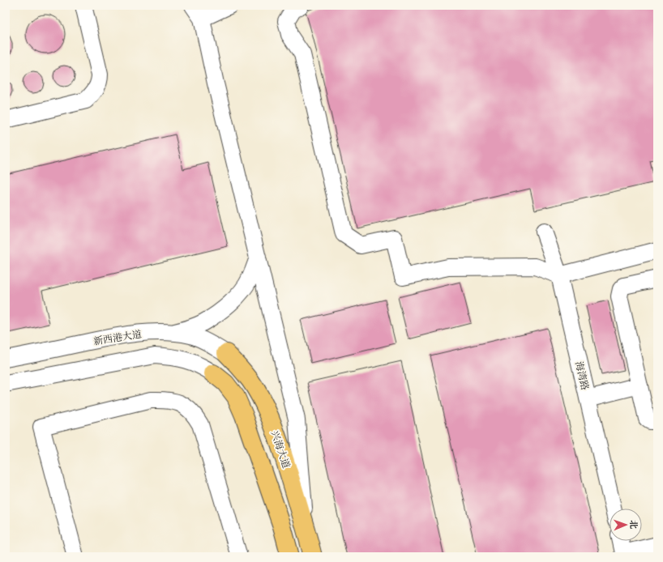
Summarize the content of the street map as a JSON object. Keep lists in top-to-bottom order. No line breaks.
{"streets":{"main road":["兴海大道"],"street":["新西港大道","海湾路"]},"crossings":[["新西港大道","兴海大道"]],"north":"right"}
